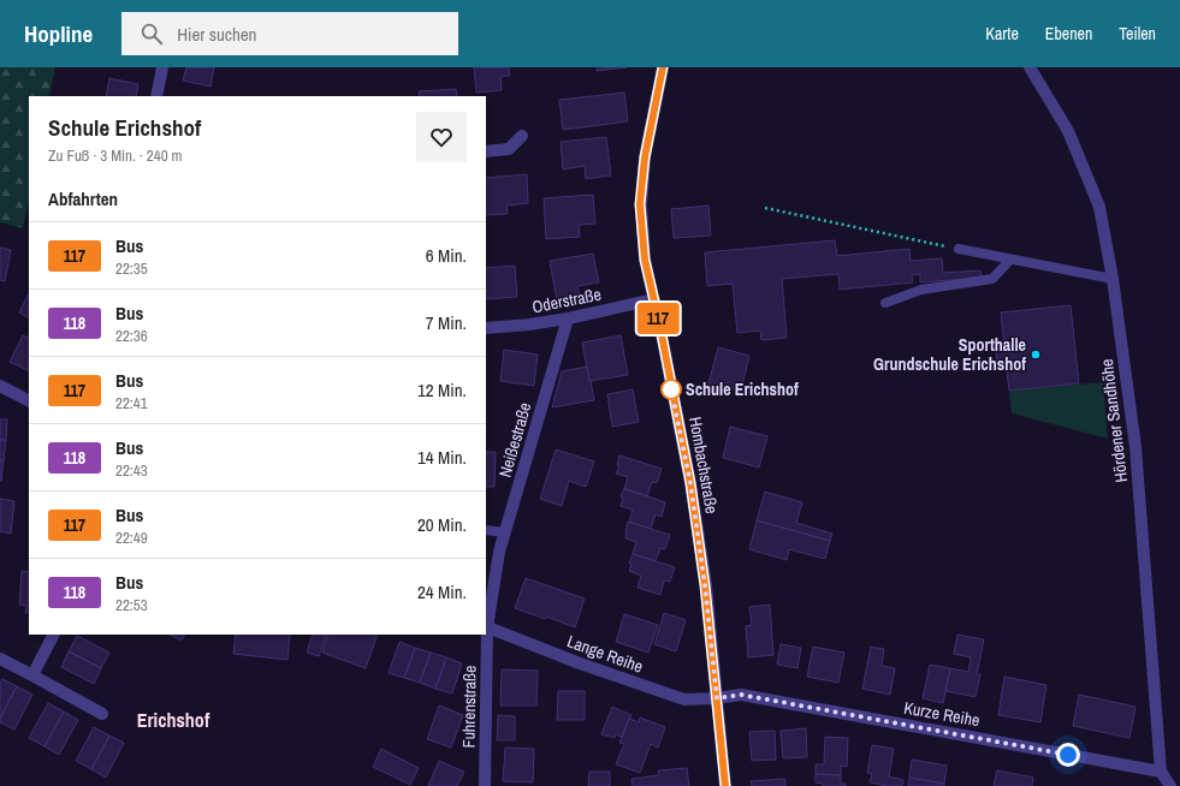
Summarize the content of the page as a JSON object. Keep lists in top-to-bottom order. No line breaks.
{"streets":{"street":["Oderstraße","Hördener Sandhöhe","Neißestraße","Hombachstraße","Lange Reihe","Fuhrenstraße","Kurze Reihe"]},"crossings":[["Oderstraße","Neißestraße"],["Oderstraße","Hombachstraße"],["Hördener Sandhöhe","Kurze Reihe"],["Neißestraße","Lange Reihe"],["Hombachstraße","Lange Reihe"],["Hombachstraße","Kurze Reihe"],["Lange Reihe","Kurze Reihe"]],"districts":["Erichshof"],"places":["Sporthalle Grundschule Erichshof","Schule Erichshof"],"lines":["bus line 117"],"page":{"header":"Hopline","search":"Hier suchen","nav":["Karte","Ebenen","Teilen"],"on_map":"117","heading":[["Schule Erichshof","Zu Fuß · 3 Min. · 240 m"],"Abfahrten"],"list":[{"mark":"117","name":"Bus","note":"22:35","value":"6 Min."},{"mark":"118","name":"Bus","note":"22:36","value":"7 Min."},{"mark":"117","name":"Bus","note":"22:41","value":"12 Min."},{"mark":"118","name":"Bus","note":"22:43","value":"14 Min."},{"mark":"117","name":"Bus","note":"22:49","value":"20 Min."},{"mark":"118","name":"Bus","note":"22:53","value":"24 Min."}]}}
